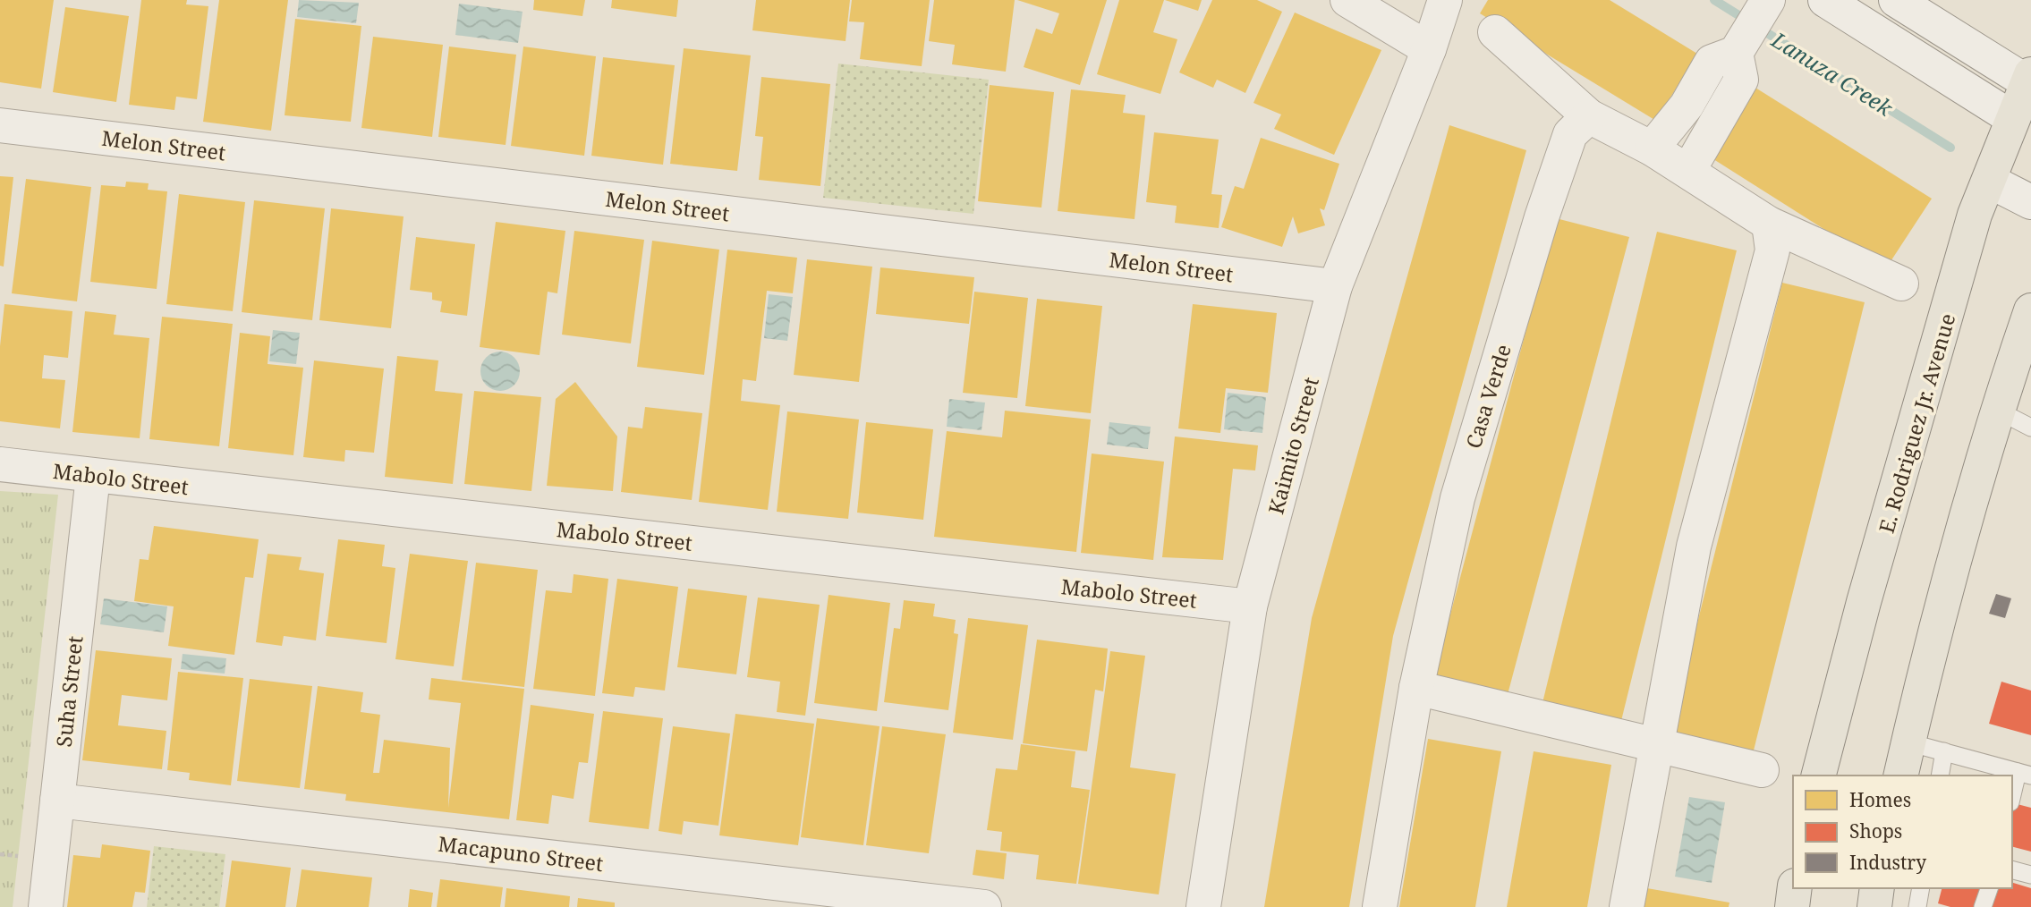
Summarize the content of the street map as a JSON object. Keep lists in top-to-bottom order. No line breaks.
{"streets":{"main road":["E. Rodriguez Jr. Avenue"],"street":["Melon Street","Casa Verde","Kaimito Street","Mabolo Street","Suha Street","Macapuno Street"]},"crossings":[["Melon Street","Kaimito Street"],["Kaimito Street","Mabolo Street"],["Mabolo Street","Suha Street"],["Suha Street","Macapuno Street"]],"water":["Lanuza Creek"],"legend":["Homes","Shops","Industry"]}
